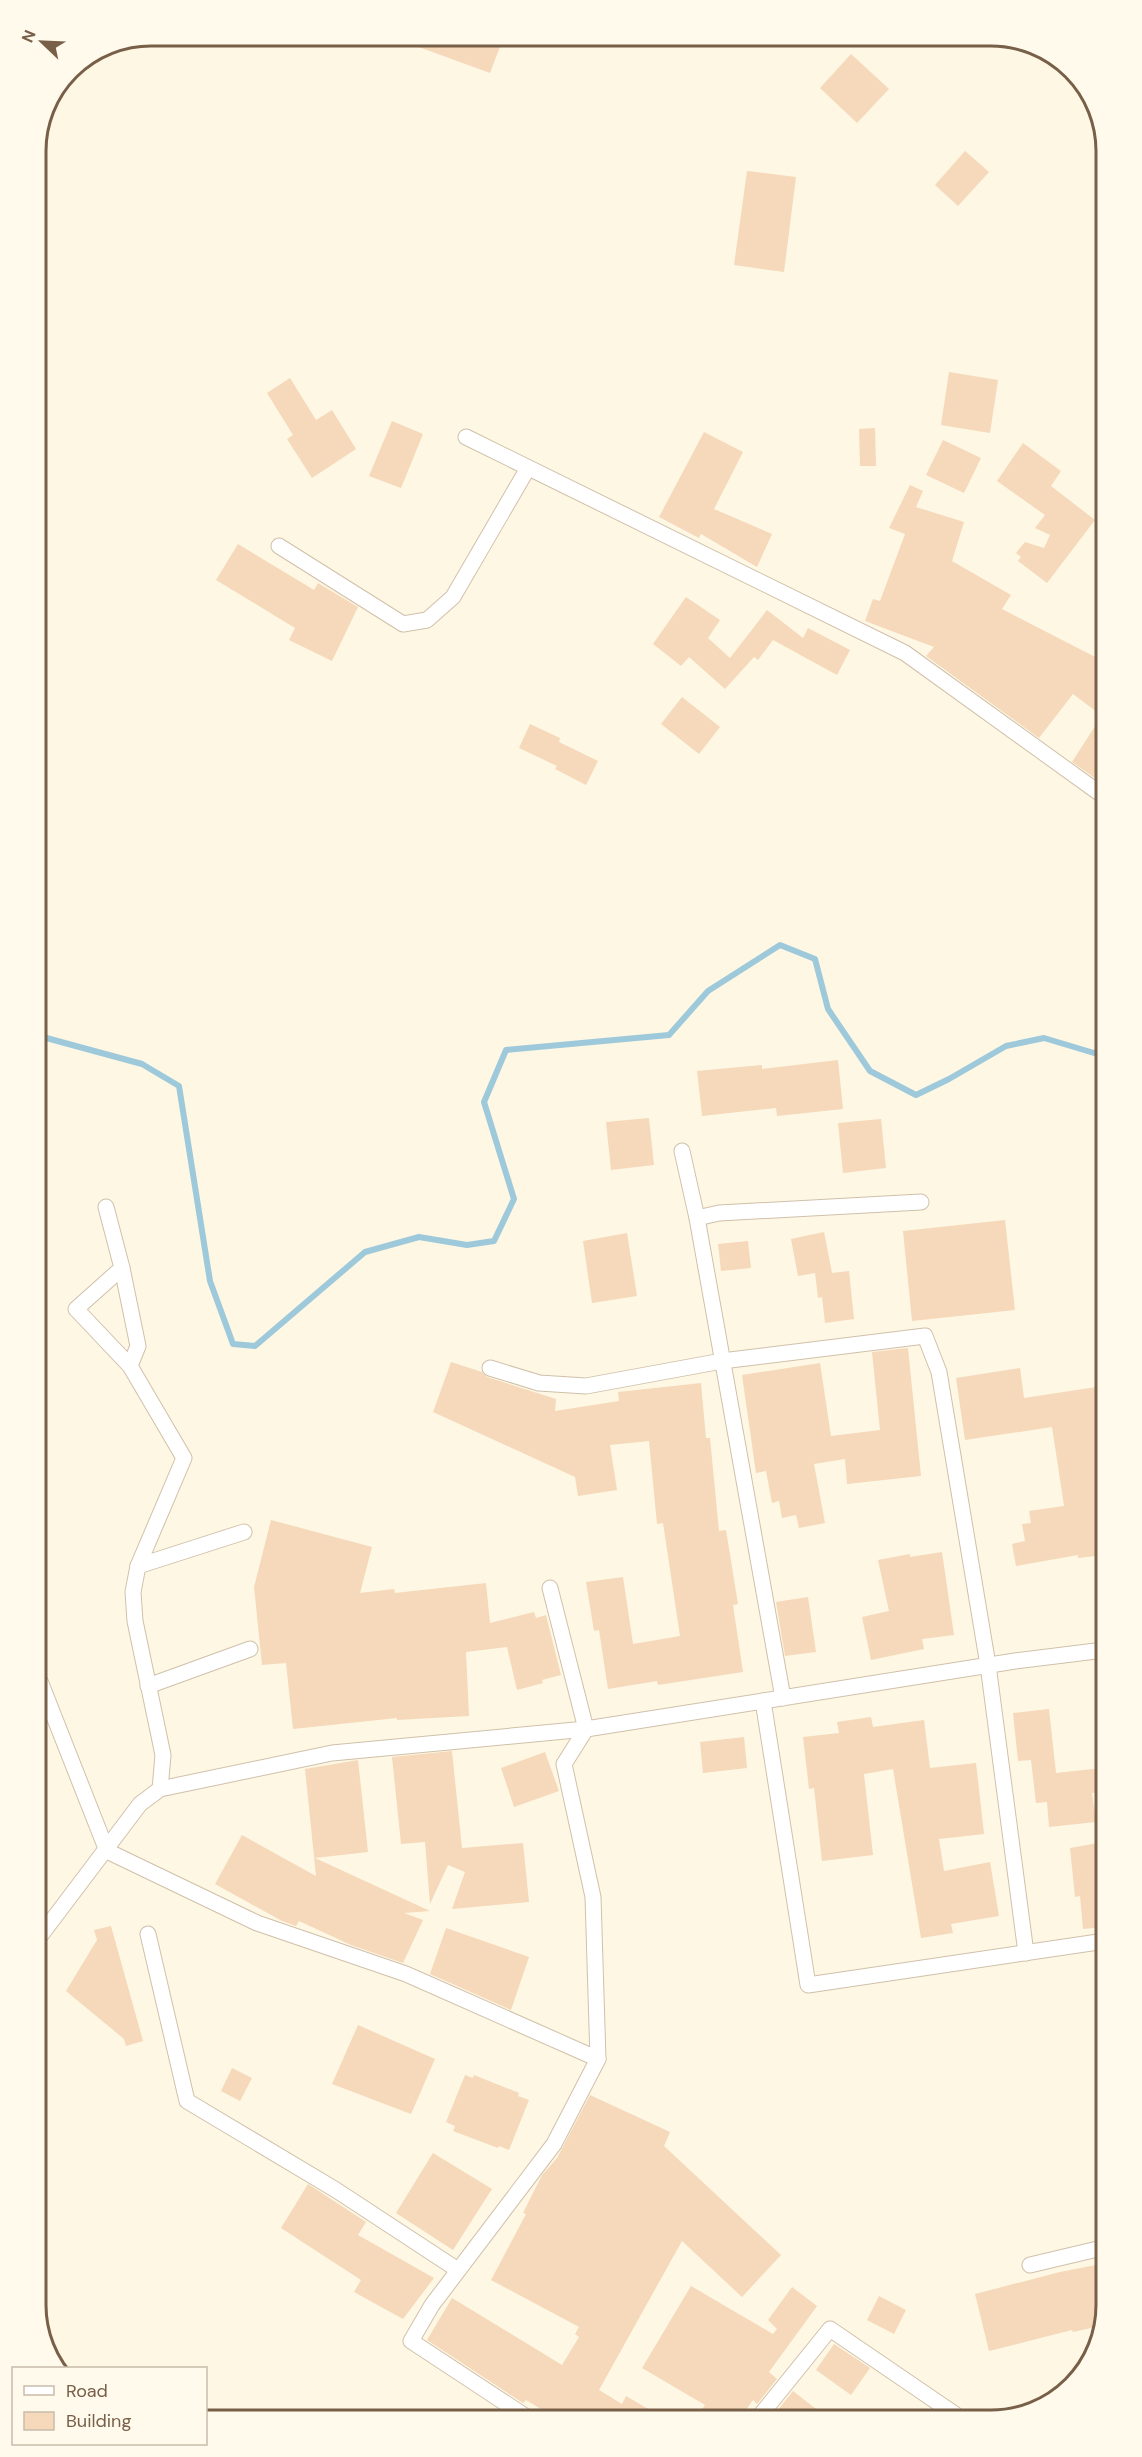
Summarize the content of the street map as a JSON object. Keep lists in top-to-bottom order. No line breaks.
{"legend":["Road","Building"],"north":"top left"}
